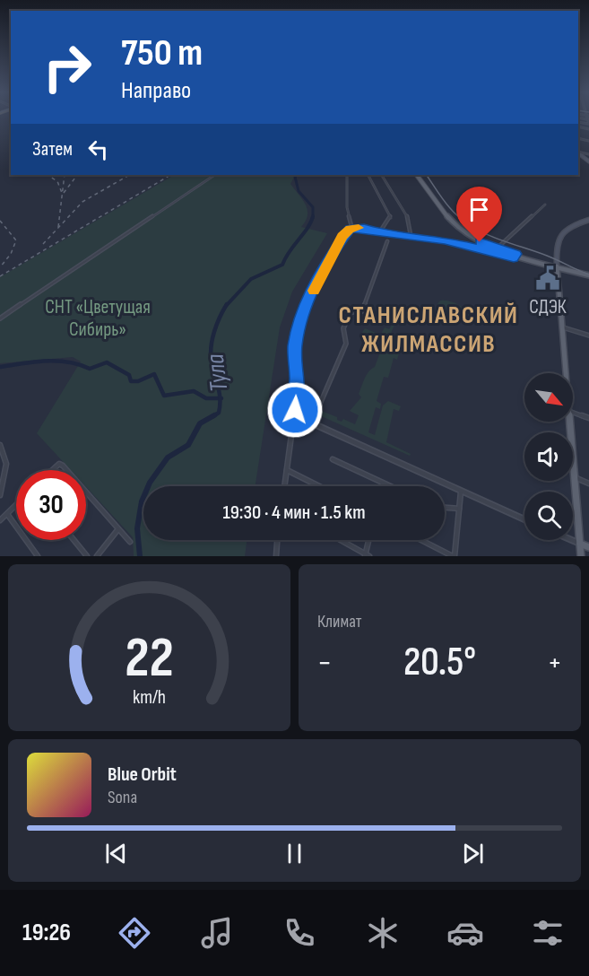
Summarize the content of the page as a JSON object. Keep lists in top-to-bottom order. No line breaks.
{"districts":["СТАНИСЛАВСКИЙ ЖИЛМАССИВ"],"water":["Тула"],"parks":["СНТ «Цветущая Сибирь»"],"places":{"public building":["СДЭК"]},"north":"bottom right","page":{"turn":["750 m","Направо"],"then":"Затем","limit":"30","trip":"19:30 · 4 мин · 1.5 km","tile":"Климат","heat":["−","20.5°","+"],"song":["Blue Orbit","Sona"],"tabs":"19:26","gauge":["22","km/h"]}}
